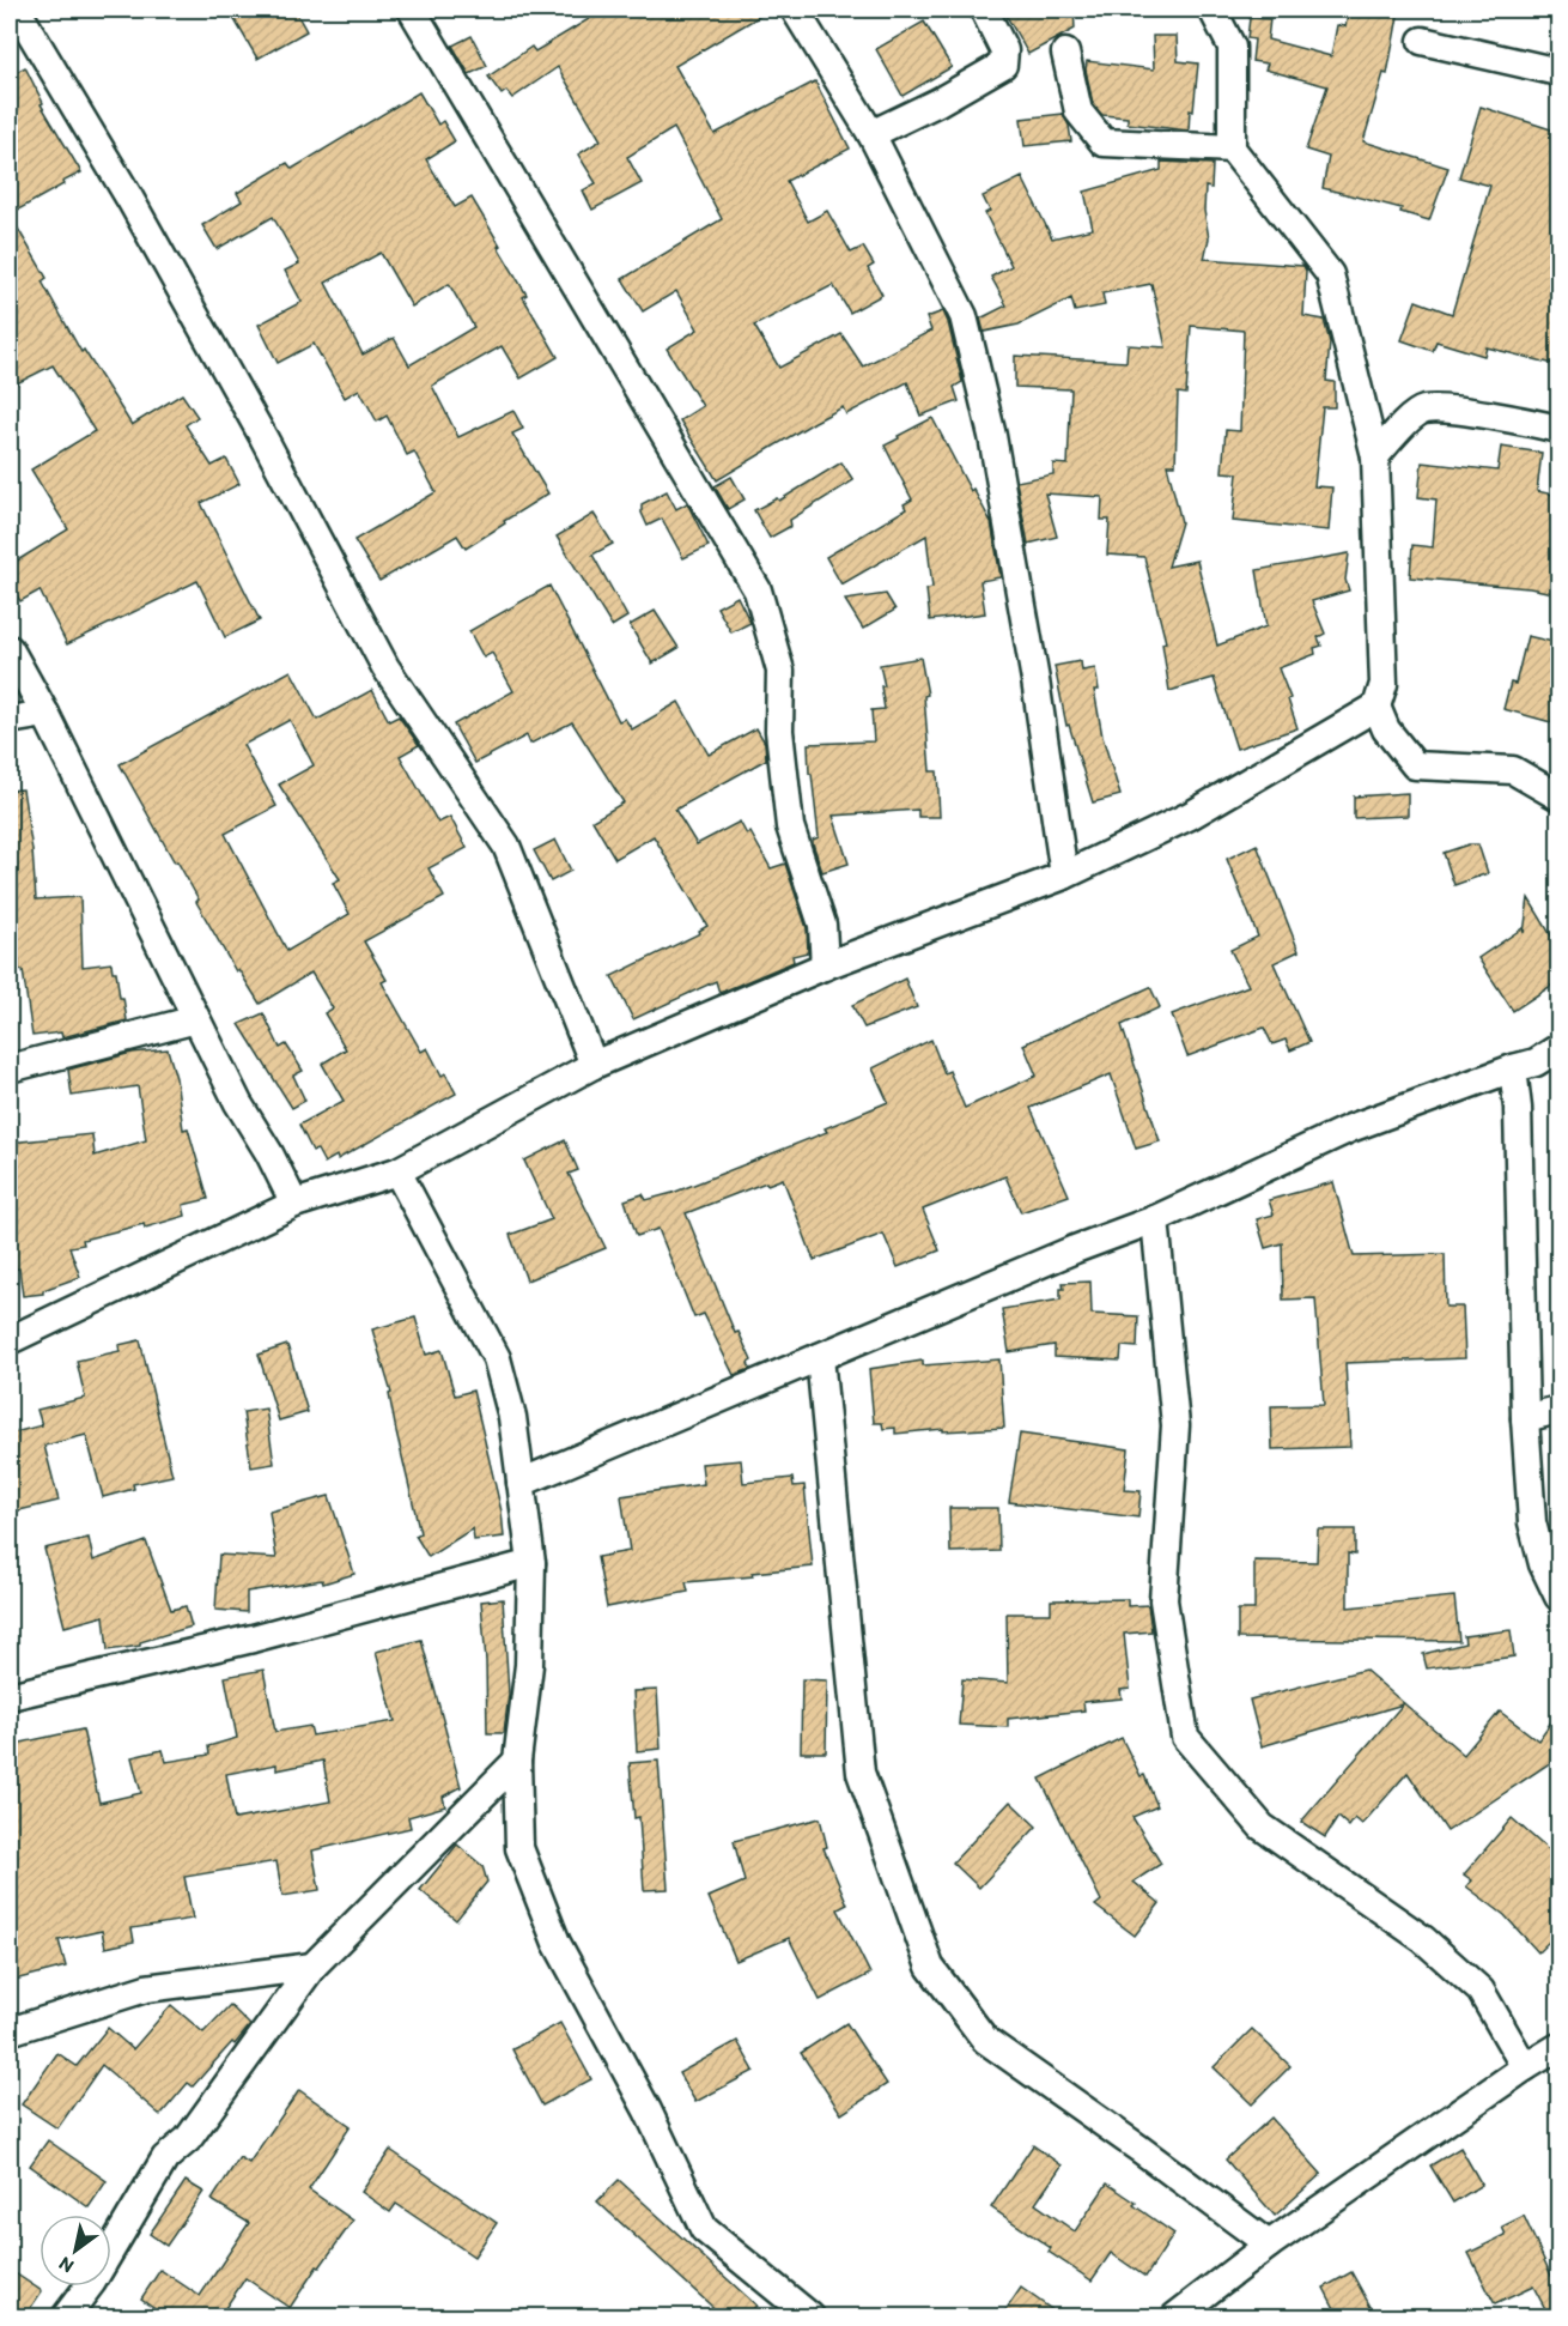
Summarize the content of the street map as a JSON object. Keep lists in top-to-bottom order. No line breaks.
{"north":"bottom left"}
